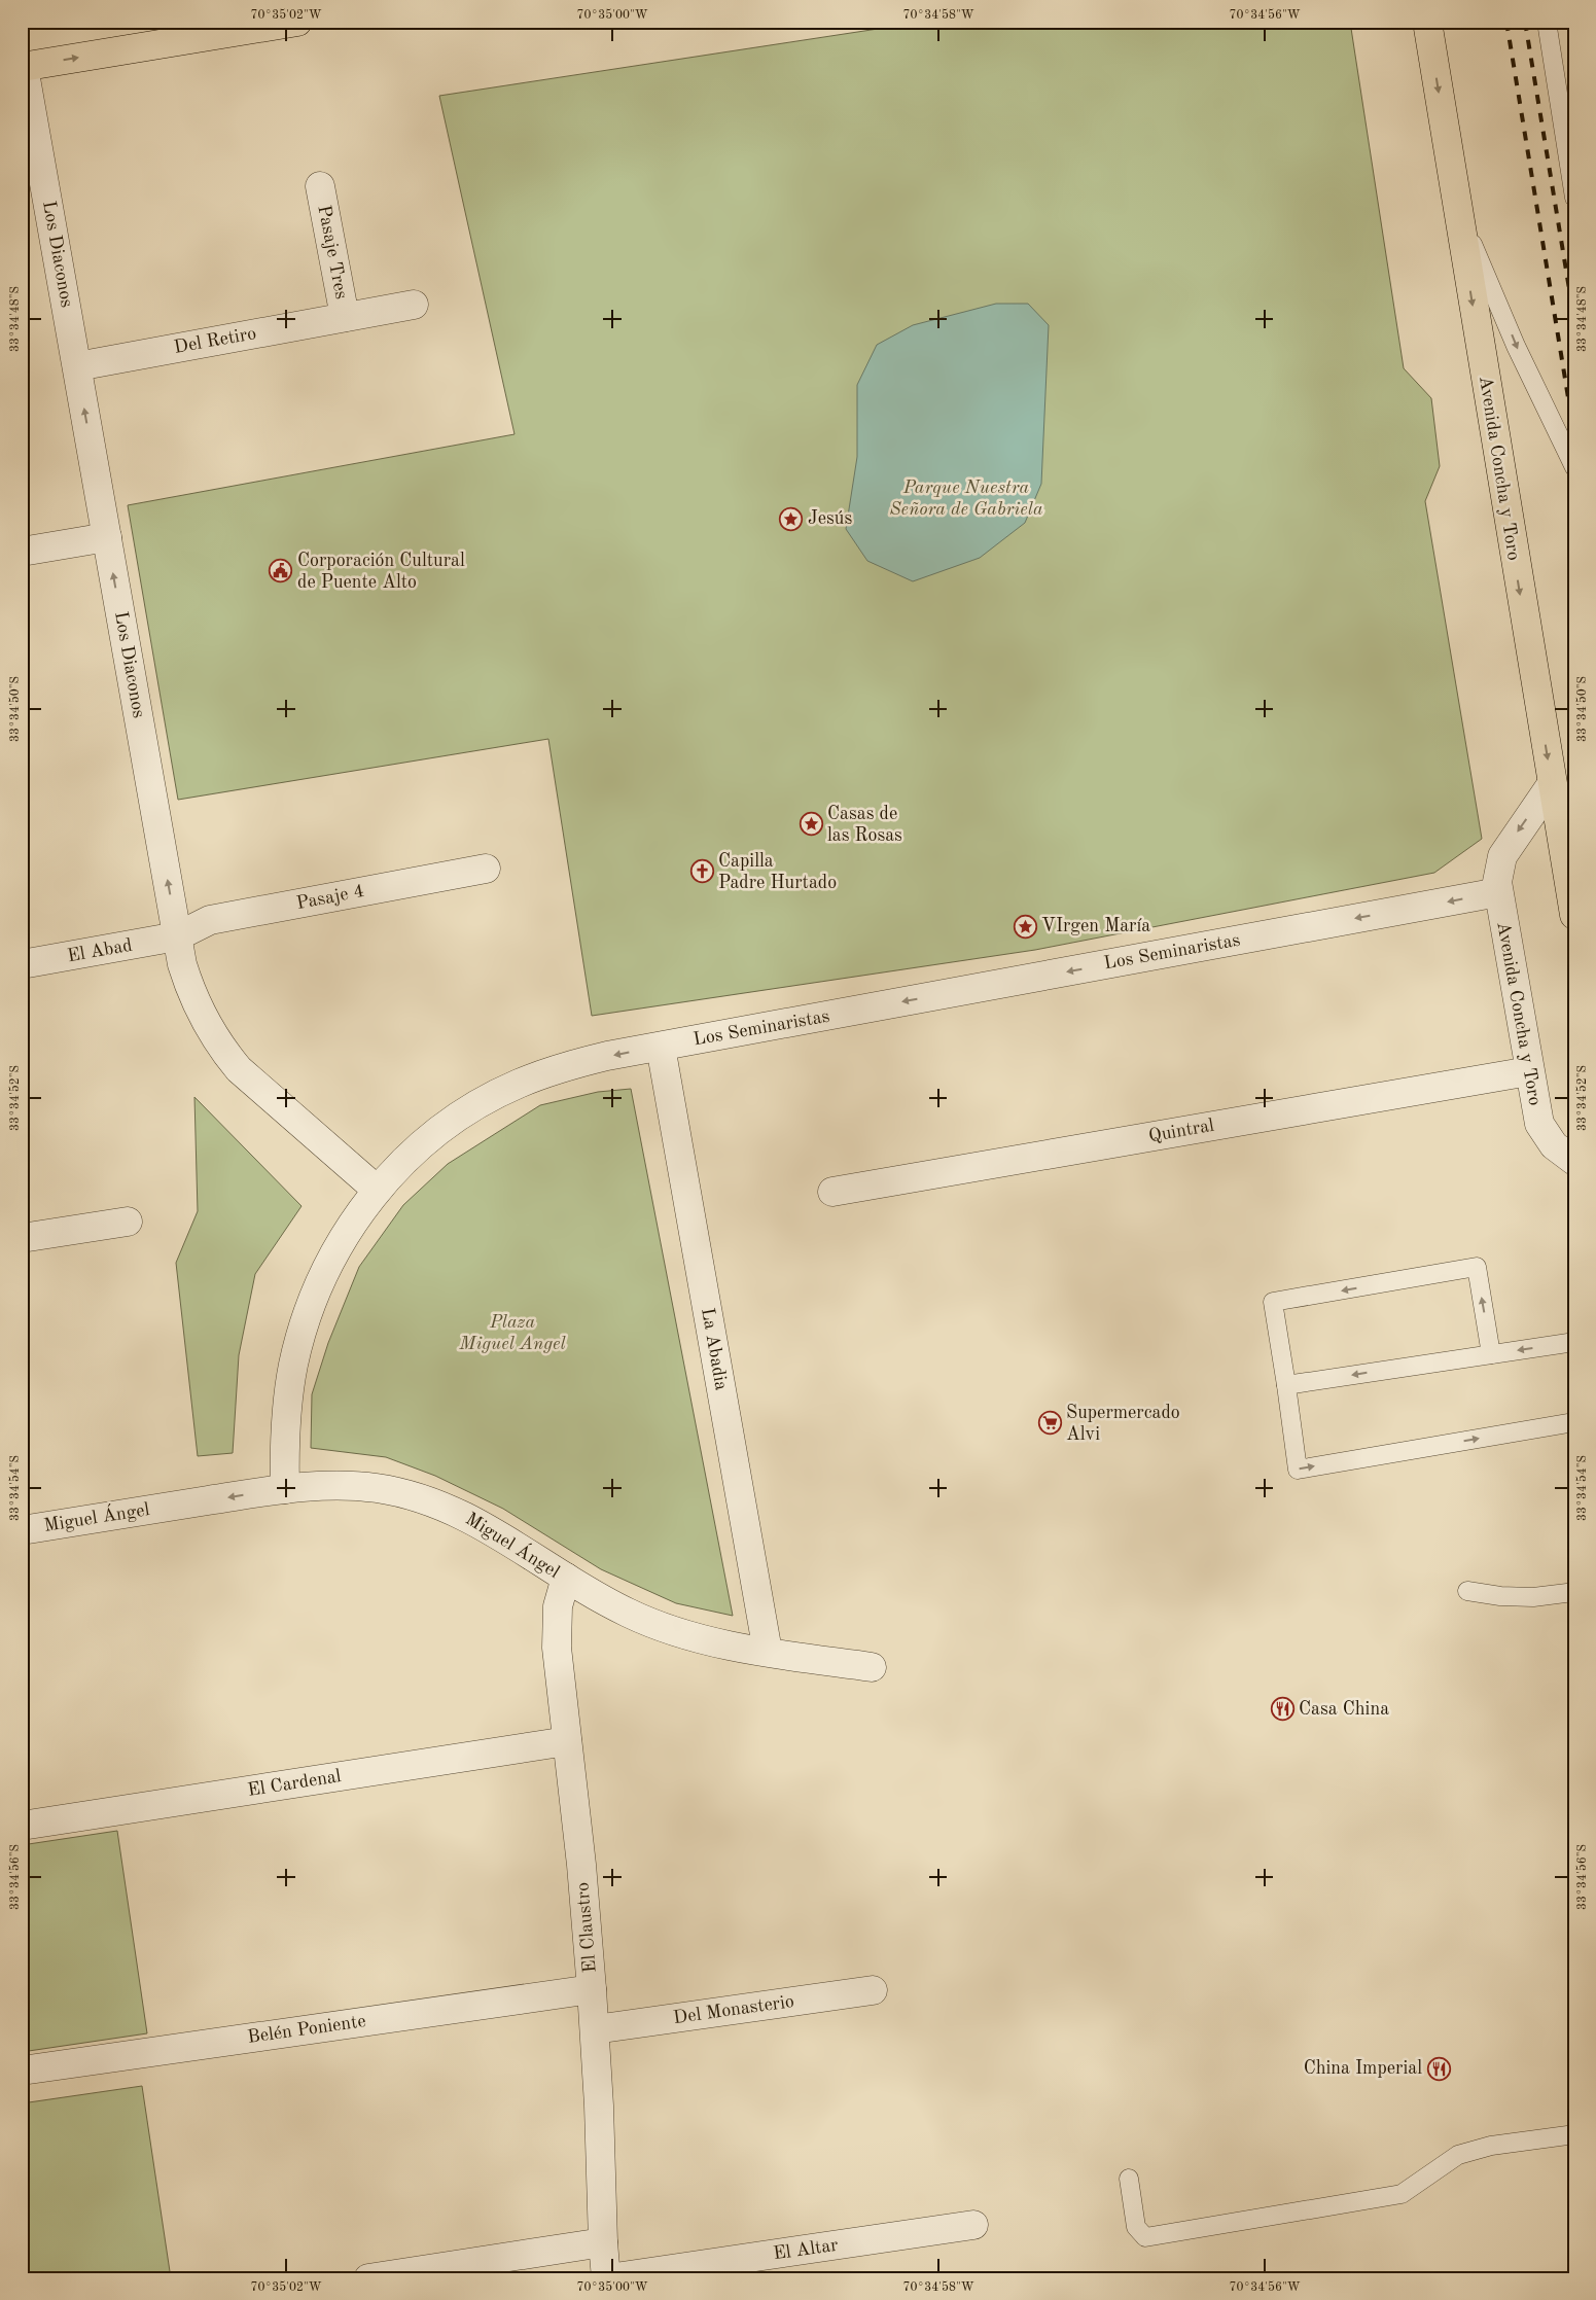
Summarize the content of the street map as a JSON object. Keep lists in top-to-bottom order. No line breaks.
{"streets":{"main road":["Avenida Concha y Toro"],"street":["Pasaje Tres","Los Diaconos","Del Retiro","Pasaje 4","El Abad","Los Seminaristas","Quintral","La Abadia","Miguel Ángel","El Cardenal","El Claustro","Del Monasterio","Belén Poniente","El Altar"]},"crossings":[["Pasaje Tres","Del Retiro"],["Los Diaconos","Del Retiro"],["Los Diaconos","Pasaje 4"],["Los Diaconos","El Abad"],["Los Diaconos","Los Seminaristas"],["Avenida Concha y Toro","Los Seminaristas"],["Avenida Concha y Toro","Quintral"],["Pasaje 4","El Abad"],["Los Seminaristas","La Abadia"],["Los Seminaristas","Miguel Ángel"],["La Abadia","Miguel Ángel"],["Miguel Ángel","El Claustro"],["El Cardenal","El Claustro"],["El Claustro","Del Monasterio"],["El Claustro","Belén Poniente"],["El Claustro","El Altar"]],"one_way":["Los Diaconos","Avenida Concha y Toro","Los Seminaristas"],"parks":["Parque Nuestra Señora de Gabriela","Plaza Miguel Angel"],"places":{"place":["Jesús","Casas de las Rosas","VIrgen María"],"public building":["Corporación Cultural de Puente Alto"],"church":["Capilla Padre Hurtado"],"supermarket":["Supermercado Alvi"],"restaurant":["Casa China","China Imperial"]},"coordinates":["70°35'02\"W","70°35'00\"W","70°34'58\"W","70°34'56\"W","33°34'48\"S","33°34'50\"S","33°34'52\"S","33°34'54\"S","33°34'56\"S"]}
